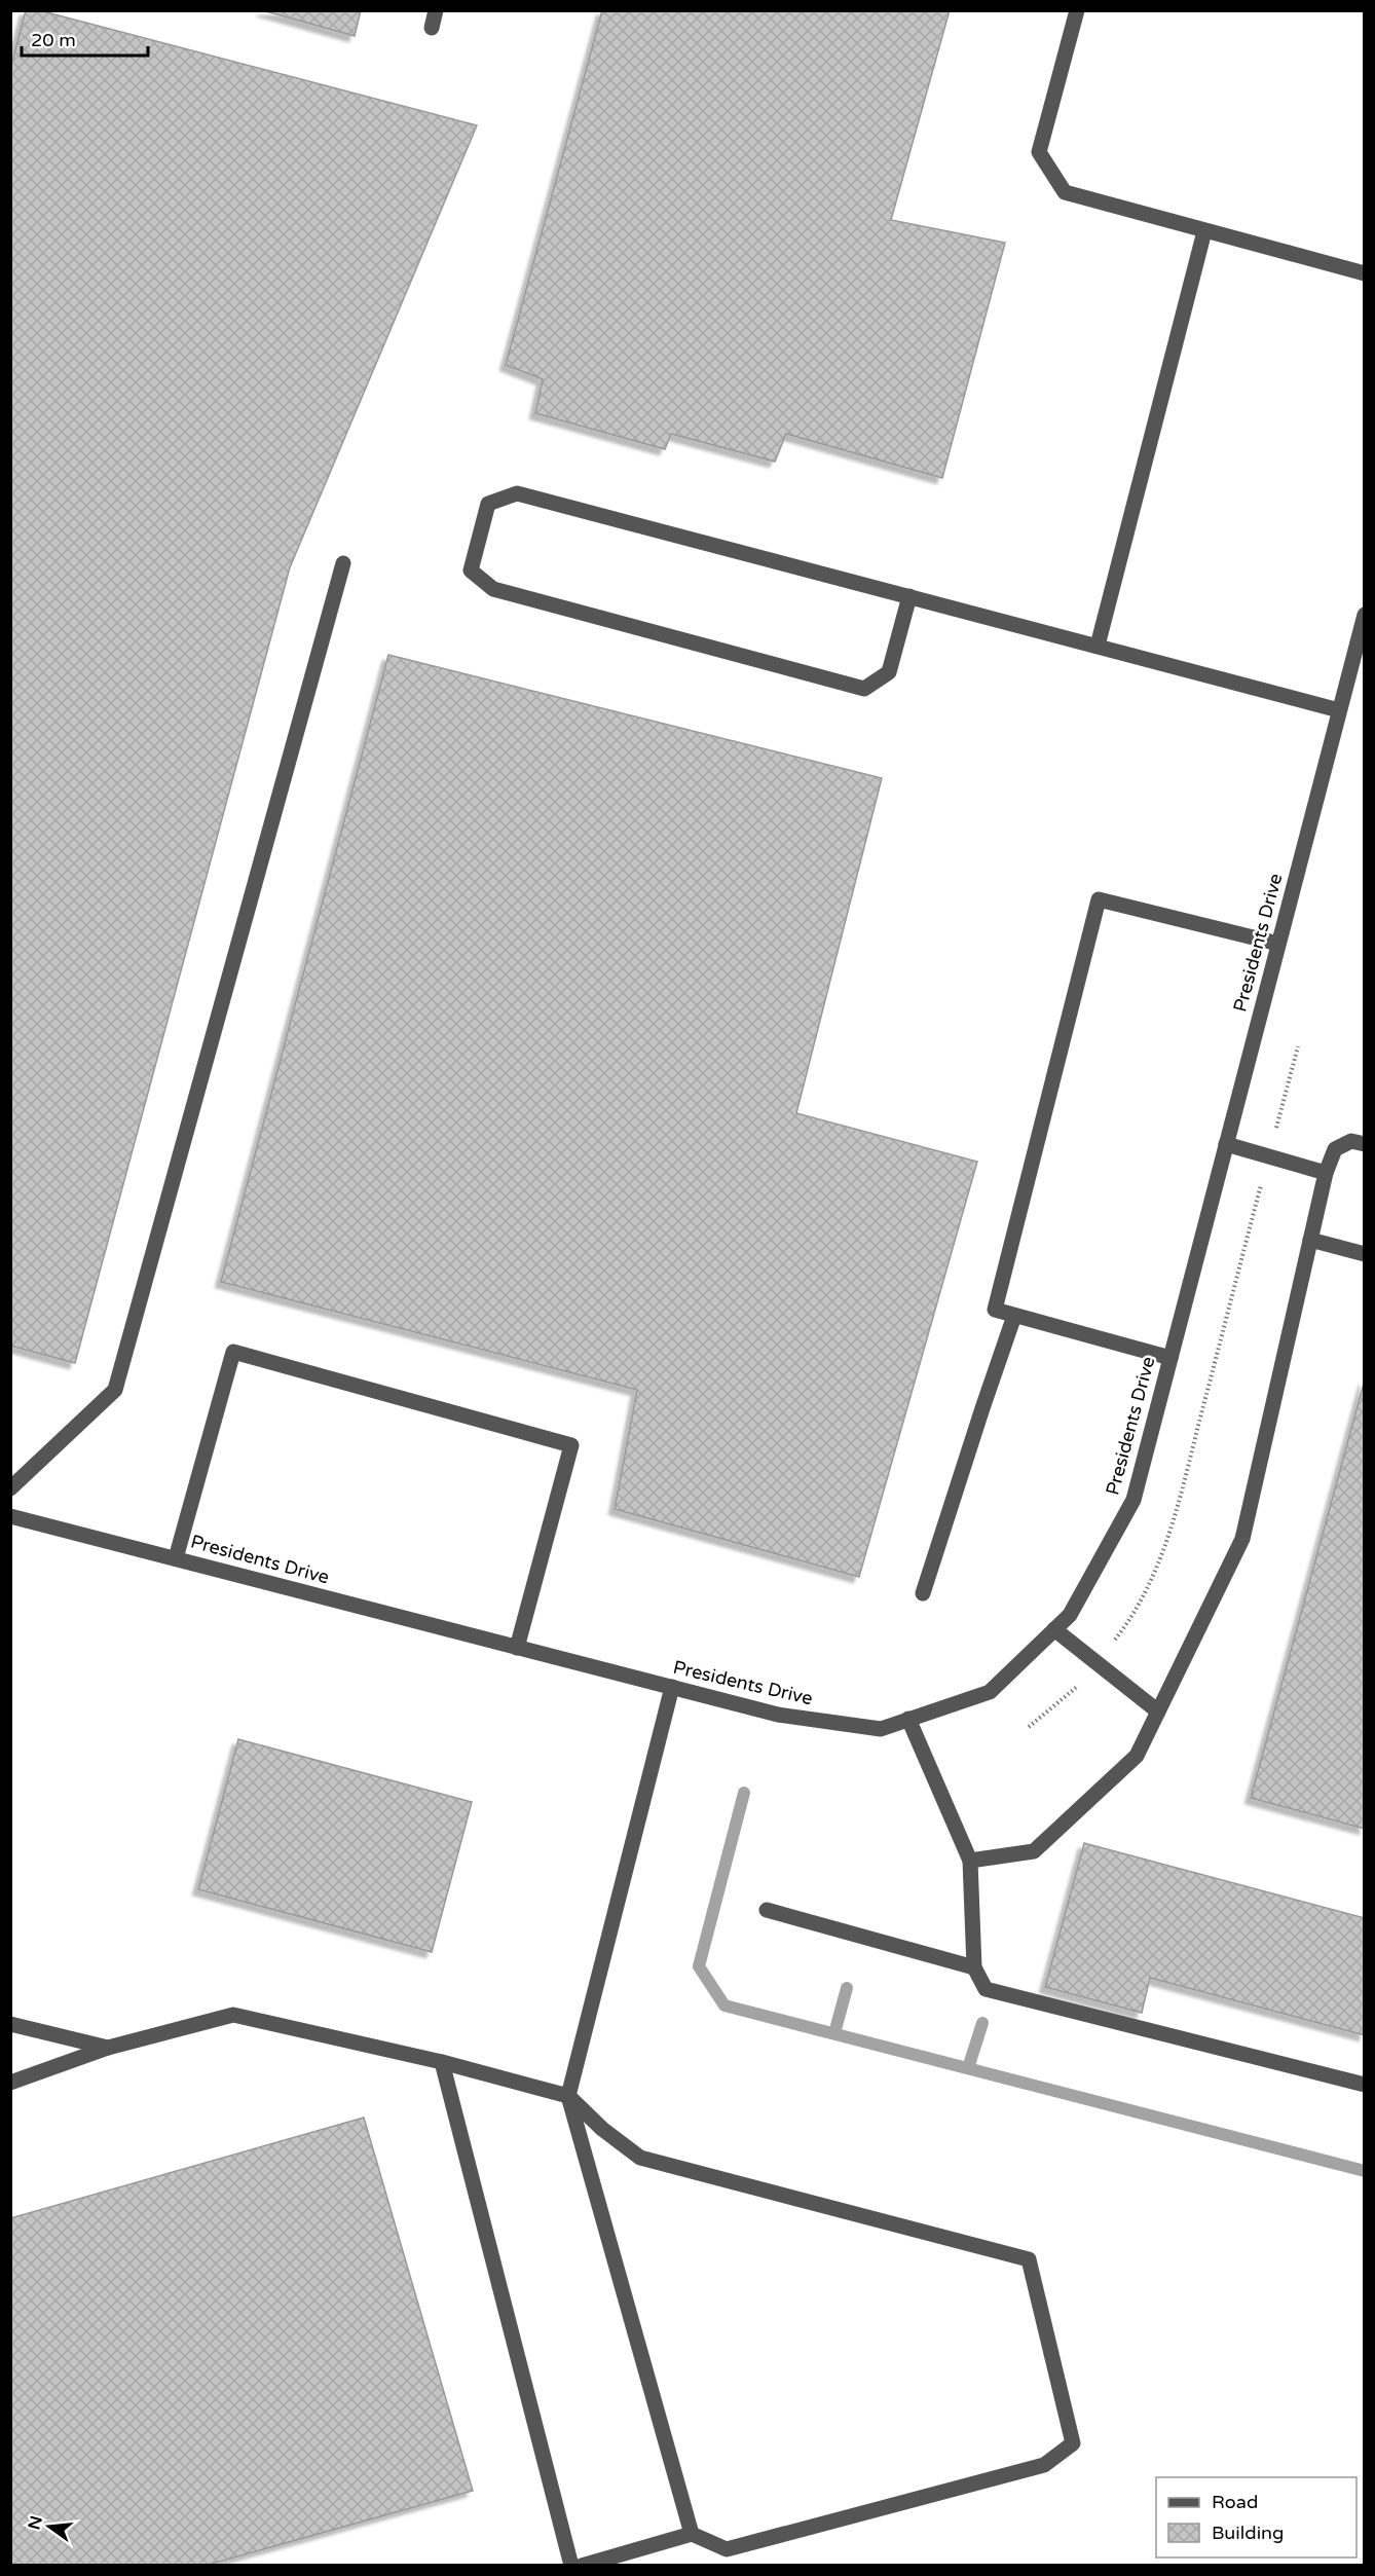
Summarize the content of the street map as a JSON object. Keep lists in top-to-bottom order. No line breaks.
{"streets":{"street":["Presidents Drive"]},"legend":["Road","Building"],"scale_bar":"20 m","north":"left"}
